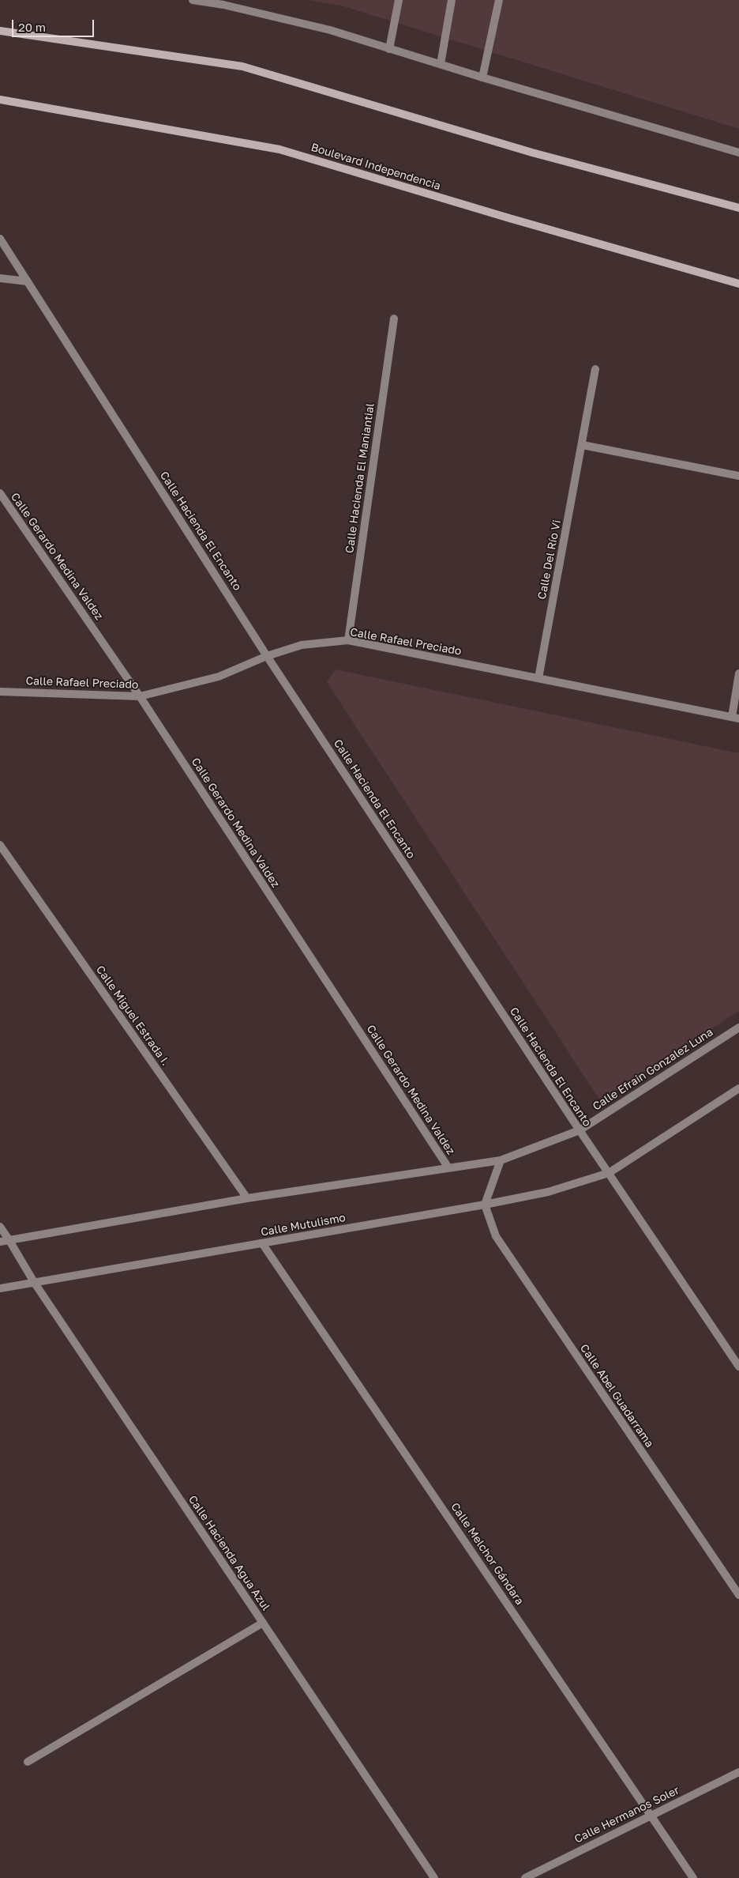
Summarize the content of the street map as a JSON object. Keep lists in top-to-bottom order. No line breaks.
{"streets":{"main road":["Boulevard Independencia"],"street":["Calle Hacienda El Maniantial","Calle Hacienda El Encanto","Calle Gerardo Medina Valdez","Calle Del Río Vi","Calle Rafael Preciado","Calle Miguel Estrada I.","Calle Efrain Gonzalez Luna","Calle Mutulismo","Calle Abel Guadarrama","Calle Hacienda Agua Azul","Calle Melchor Gándara","Calle Hermanos Soler"]},"crossings":[["Calle Hacienda El Maniantial","Calle Rafael Preciado"],["Calle Hacienda El Encanto","Calle Rafael Preciado"],["Calle Hacienda El Encanto","Calle Efrain Gonzalez Luna"],["Calle Hacienda El Encanto","Calle Mutulismo"],["Calle Gerardo Medina Valdez","Calle Rafael Preciado"],["Calle Del Río Vi","Calle Rafael Preciado"],["Calle Mutulismo","Calle Abel Guadarrama"],["Calle Mutulismo","Calle Hacienda Agua Azul"],["Calle Mutulismo","Calle Melchor Gándara"],["Calle Melchor Gándara","Calle Hermanos Soler"]],"scale_bar":"20 m"}
